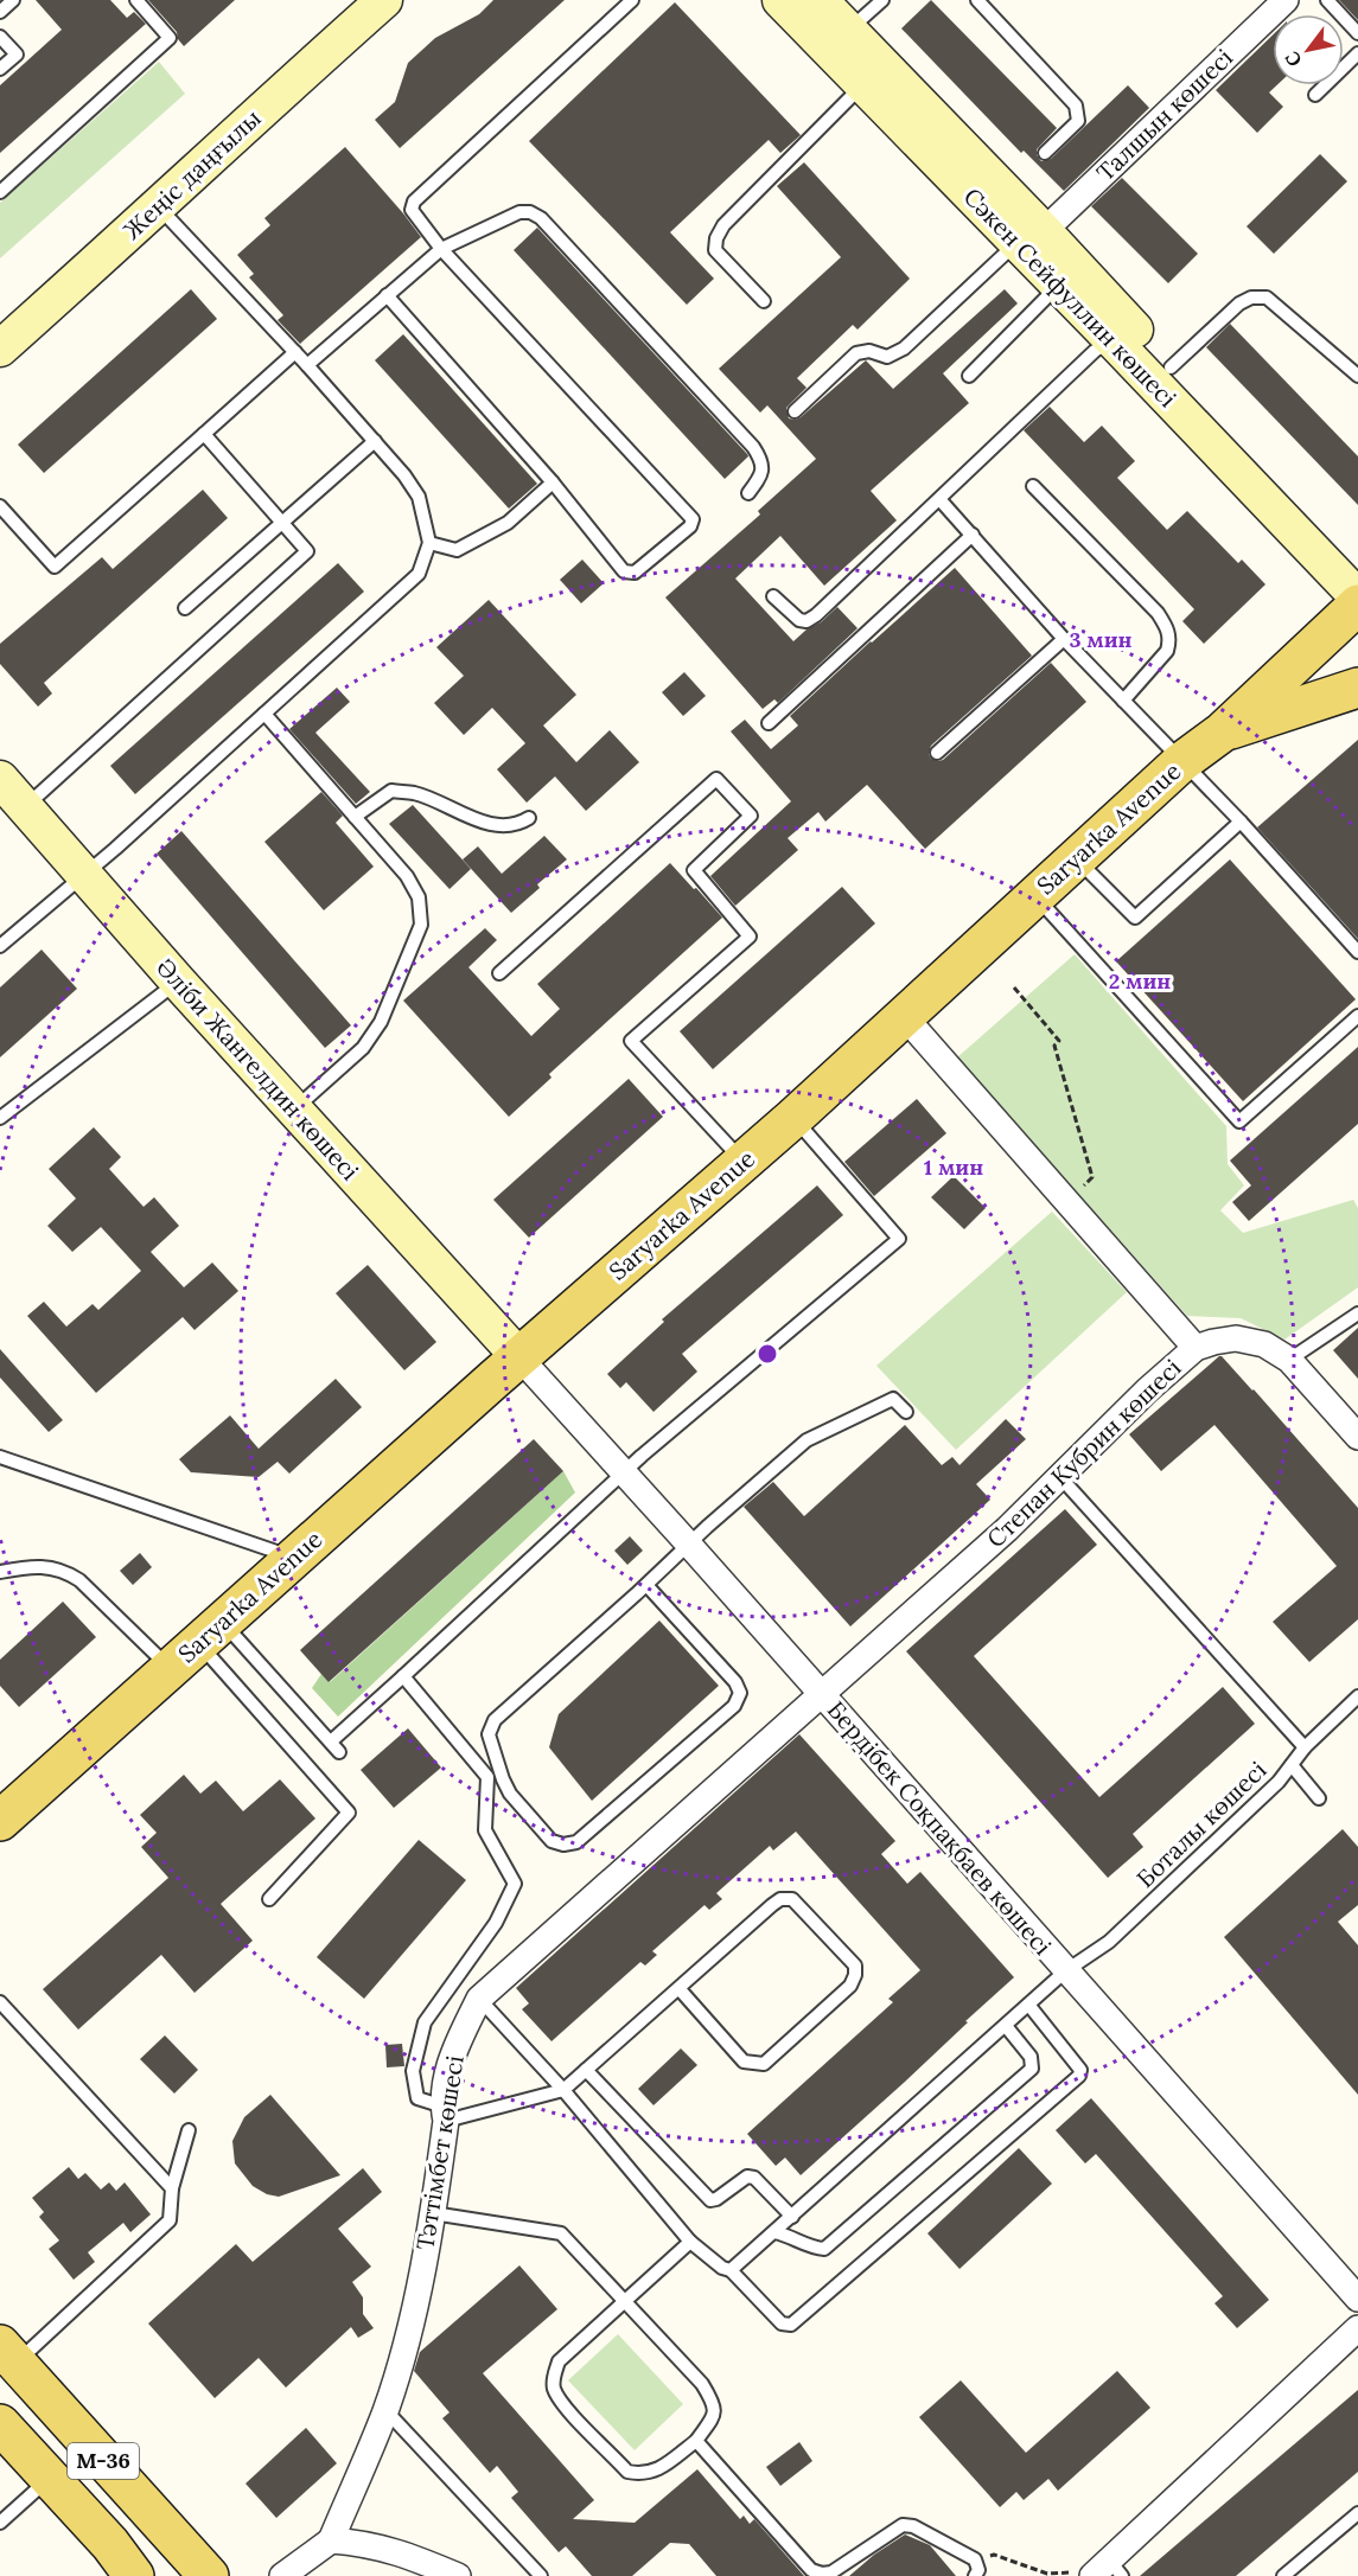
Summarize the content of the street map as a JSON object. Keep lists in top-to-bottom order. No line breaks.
{"streets":{"main road":["Жеңіс даңғылы","Сәкен Сейфуллин көшесі","Saryarka Avenue","Әліби Жангелдин көшесі","M-36"],"street":["Талшын көшесі","Степан Кубрин көшесі","Бердібек Соқпақбаев көшесі","Тәттімбет көшесі"],"lane":["Боталы көшесі"]},"crossings":[["Талшын көшесі","Сәкен Сейфуллин көшесі"],["Saryarka Avenue","Әліби Жангелдин көшесі"],["Saryarka Avenue","Бердібек Соқпақбаев көшесі"],["Әліби Жангелдин көшесі","Бердібек Соқпақбаев көшесі"],["Степан Кубрин көшесі","Бердібек Соқпақбаев көшесі"],["Степан Кубрин көшесі","Тәттімбет көшесі"],["Боталы көшесі","Бердібек Соқпақбаев көшесі"],["Бердібек Соқпақбаев көшесі","Тәттімбет көшесі"]],"north":"bottom left","rings":["3 мин","2 мин","1 мин"]}
